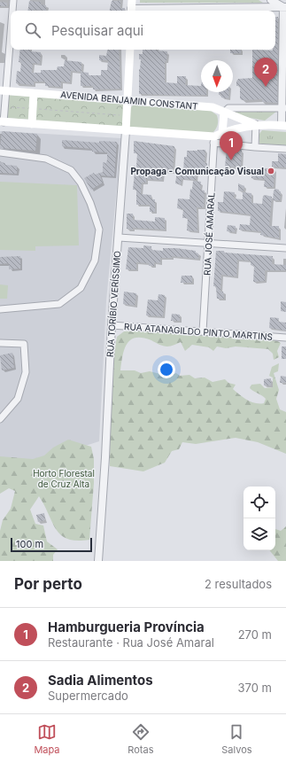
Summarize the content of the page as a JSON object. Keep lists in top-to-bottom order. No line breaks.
{"streets":{"main road":["AVENIDA BENJAMIN CONSTANT","RUA TORÍBIO VERÍSSIMO"],"street":["RUA JOSÉ AMARAL","RUA ATANAGILDO PINTO MARTINS"]},"crossings":[["AVENIDA BENJAMIN CONSTANT","RUA JOSÉ AMARAL"],["AVENIDA BENJAMIN CONSTANT","RUA TORÍBIO VERÍSSIMO"],["RUA JOSÉ AMARAL","RUA ATANAGILDO PINTO MARTINS"],["RUA TORÍBIO VERÍSSIMO","RUA ATANAGILDO PINTO MARTINS"]],"parks":["Horto Florestal de Cruz Alta"],"places":["Propaga - Comunicação Visual"],"scale_bar":"100 m","north":"bottom","page":{"search":"Pesquisar aqui","pins":["2","1"],"scale":"100 m","heading":["Por perto","2 resultados"],"list":[{"mark":"1","name":"Hamburgueria Província","note":"Restaurante · Rua José Amaral","value":"270 m"},{"mark":"2","name":"Sadia Alimentos","note":"Supermercado","value":"370 m"}],"nav":["Mapa","Rotas","Salvos"]}}
